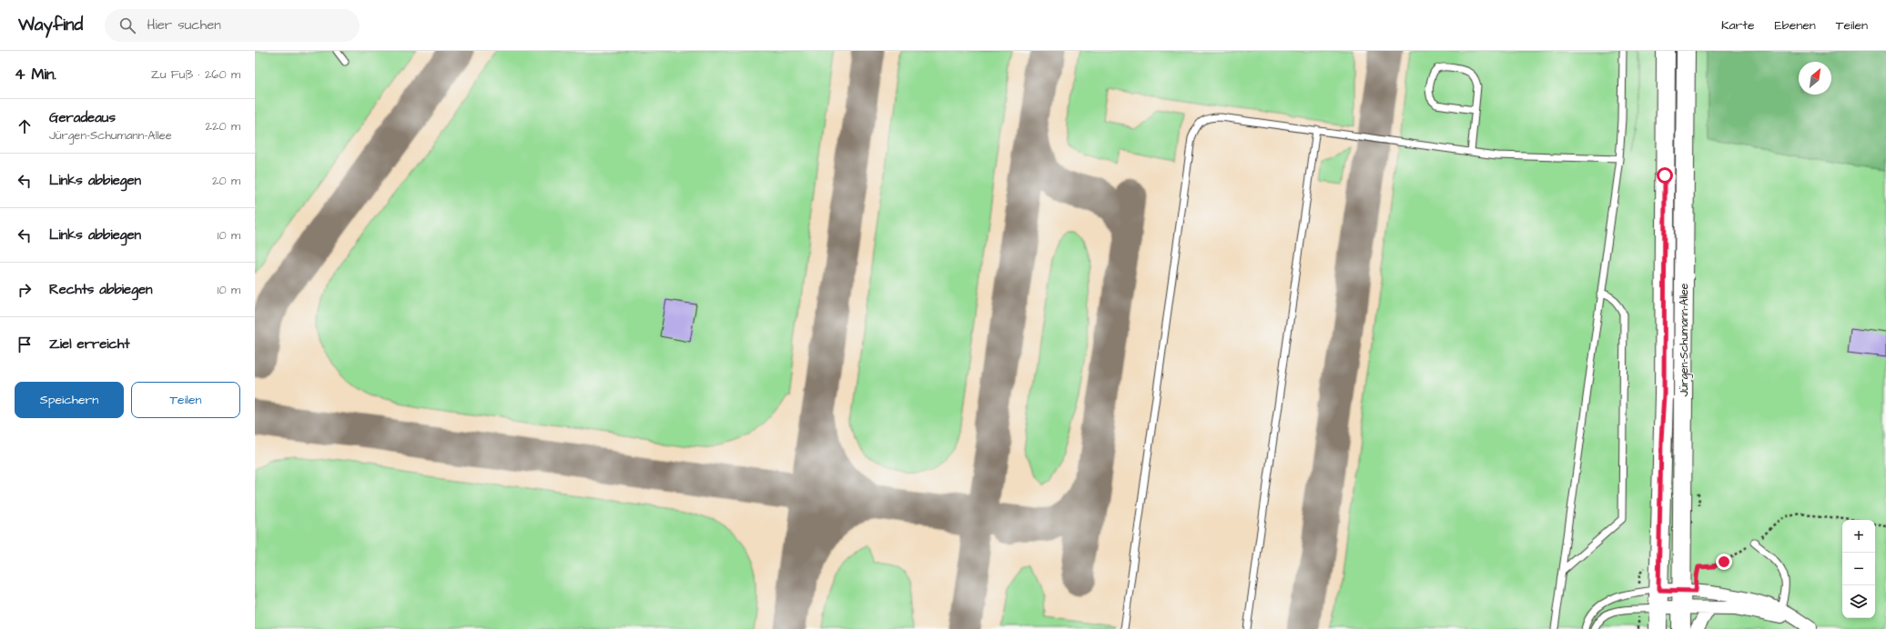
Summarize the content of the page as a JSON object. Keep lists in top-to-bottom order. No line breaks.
{"streets":{"street":["Jürgen-Schumann-Allee"]},"north":"top right","page":{"header":"Wayfind","search":"Hier suchen","nav":["Karte","Ebenen","Teilen"],"heading":["4 Min.","Zu Fuß · 260 m"],"list":[["Geradeaus","Jürgen-Schumann-Allee","220 m"],["Links abbiegen","20 m"],["Links abbiegen","10 m"],["Rechts abbiegen","10 m"],"Ziel erreicht"],"buttons":["Speichern","Teilen"],"map_buttons":["+","−"]}}
